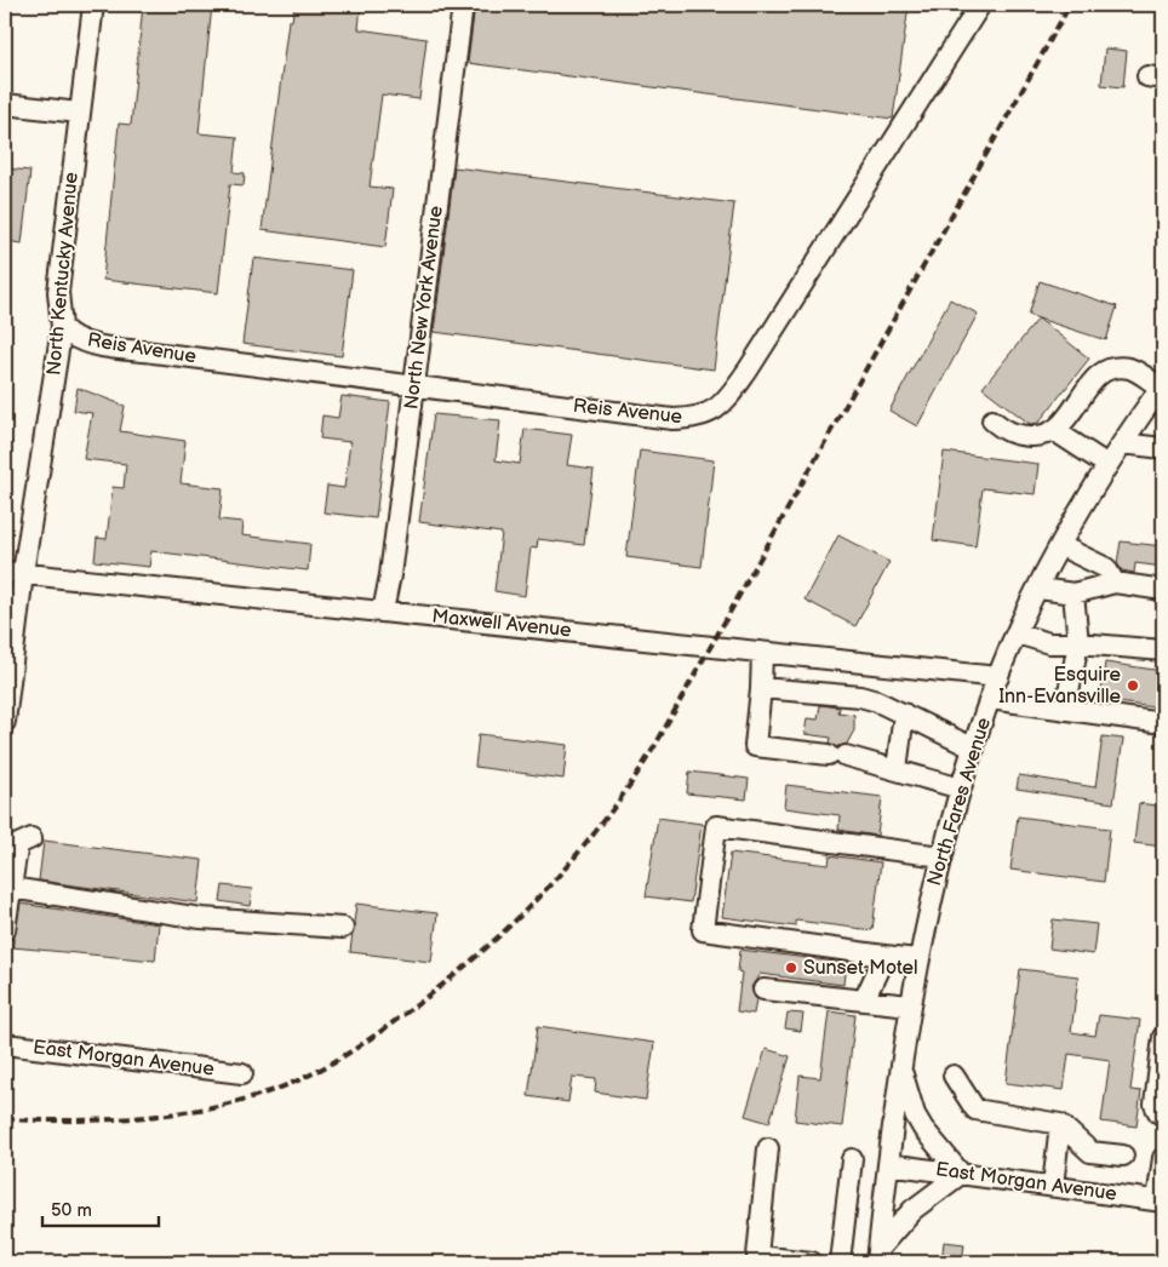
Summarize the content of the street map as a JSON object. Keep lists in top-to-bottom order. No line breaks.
{"streets":{"street":["North Kentucky Avenue","North New York Avenue","Reis Avenue","Maxwell Avenue","North Fares Avenue","East Morgan Avenue"]},"crossings":[["North Kentucky Avenue","Reis Avenue"],["North Kentucky Avenue","Maxwell Avenue"],["North New York Avenue","Reis Avenue"],["North New York Avenue","Maxwell Avenue"],["Maxwell Avenue","North Fares Avenue"],["North Fares Avenue","East Morgan Avenue"]],"places":["Esquire Inn-Evansville","Sunset Motel"],"scale_bar":"50 m"}
